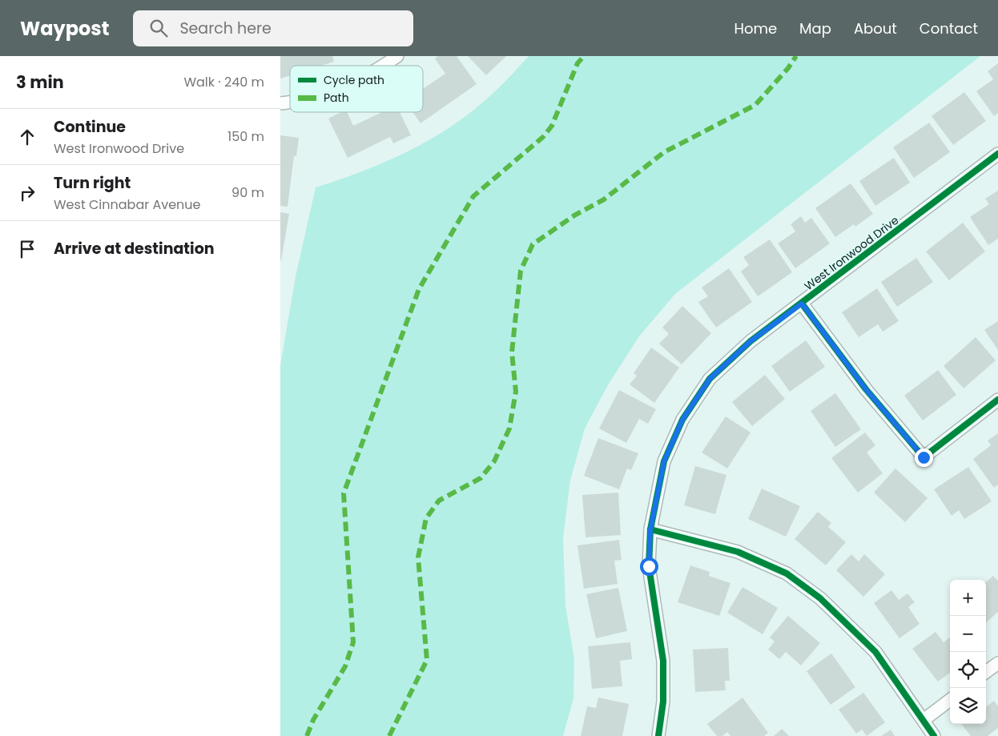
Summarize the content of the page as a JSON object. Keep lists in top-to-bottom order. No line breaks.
{"streets":{"street":["West Ironwood Drive"]},"legend":["Cycle path","Path"],"page":{"header":"Waypost","search":"Search here","nav":["Home","Map","About","Contact"],"heading":["3 min","Walk · 240 m"],"list":[["Continue","West Ironwood Drive","150 m"],["Turn right","West Cinnabar Avenue","90 m"],"Arrive at destination"],"map_buttons":["+","−"]}}
